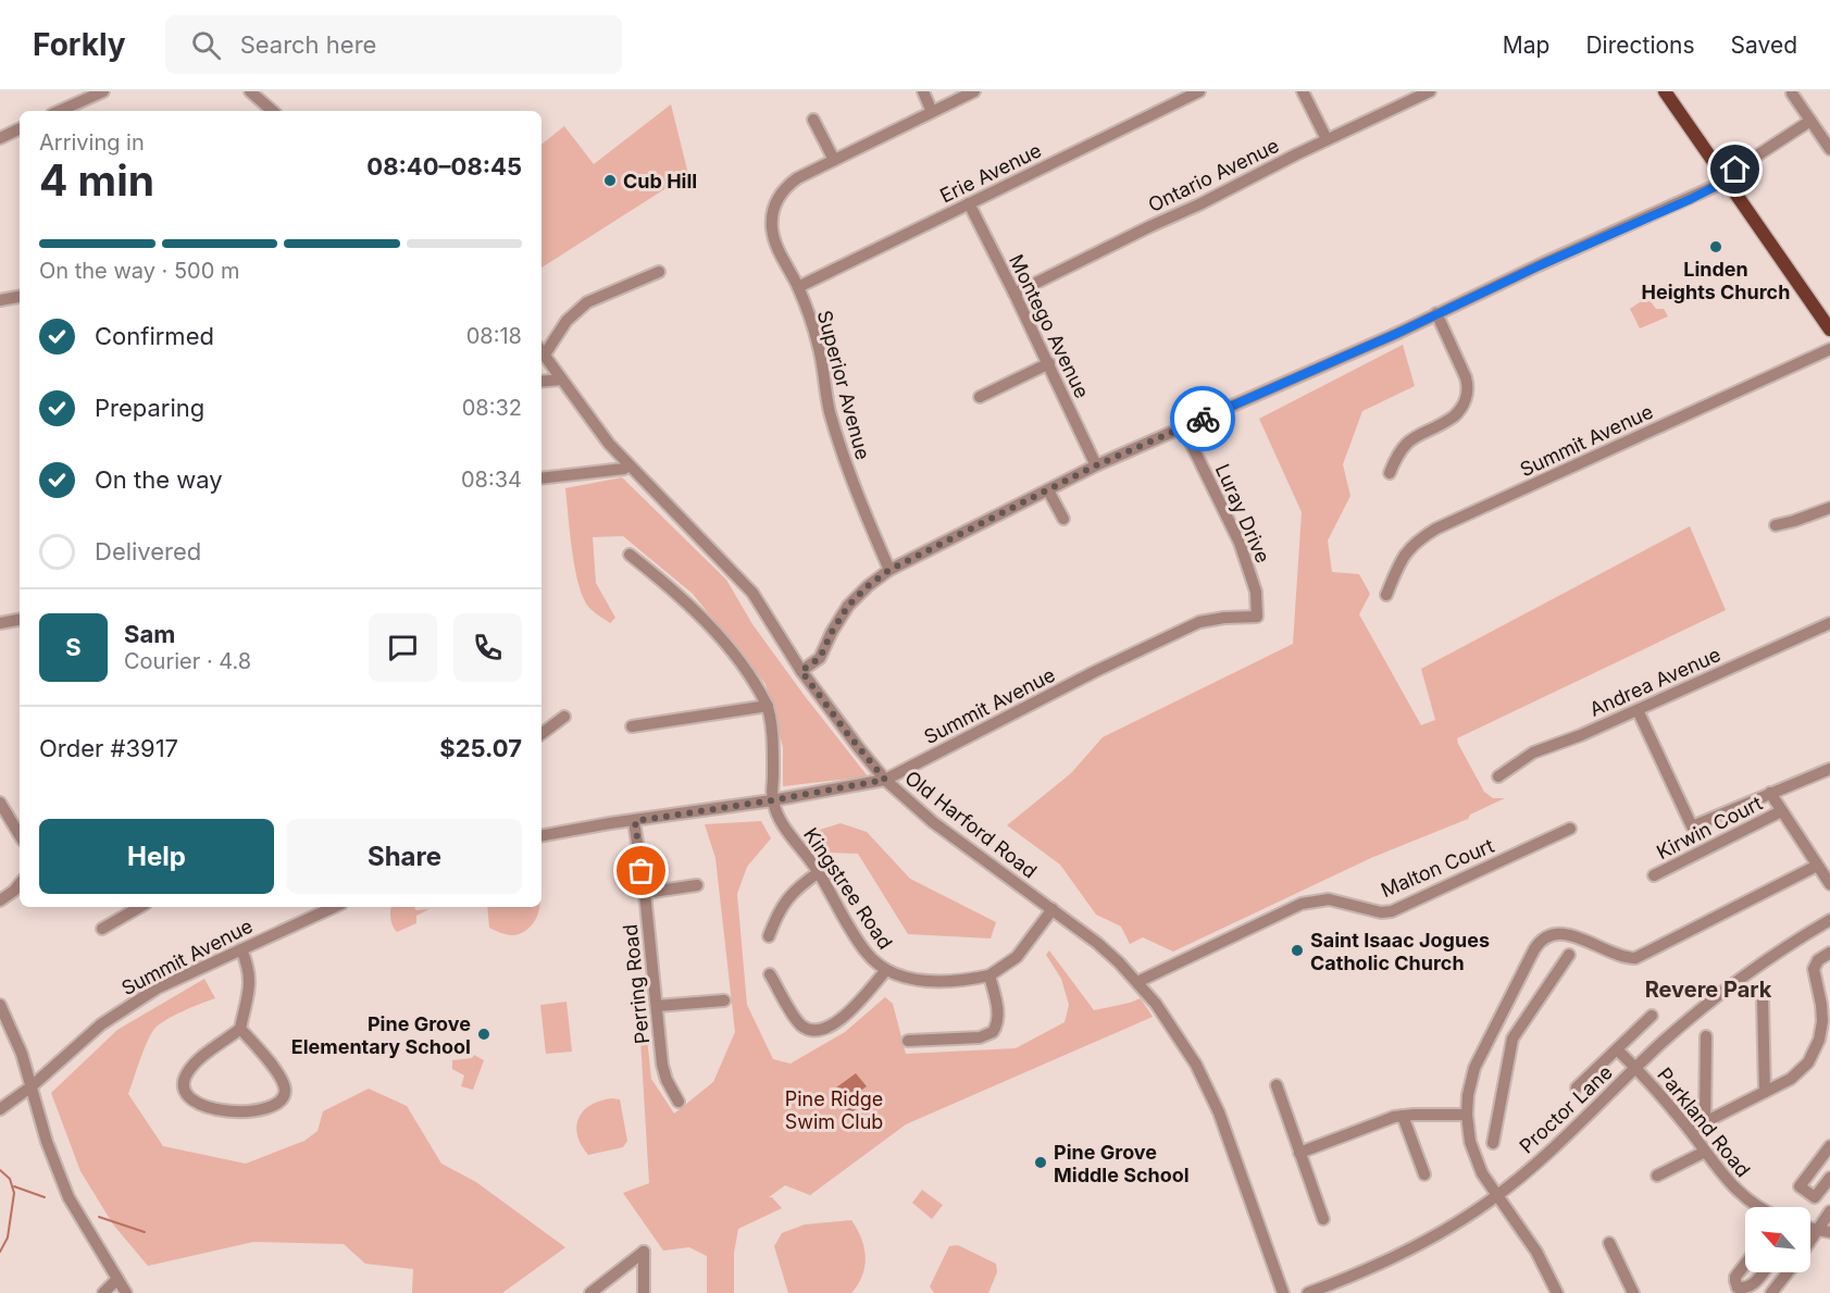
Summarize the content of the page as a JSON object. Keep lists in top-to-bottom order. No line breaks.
{"streets":{"street":["Erie Avenue","Ontario Avenue","Montego Avenue","Superior Avenue","Summit Avenue","Luray Drive","Andrea Avenue","Old Harford Road","Kirwin Court","Malton Court","Kingstree Road","Perring Road","Proctor Lane","Parkland Road"]},"crossings":[["Erie Avenue","Montego Avenue"],["Erie Avenue","Superior Avenue"],["Ontario Avenue","Montego Avenue"],["Summit Avenue","Luray Drive"],["Summit Avenue","Old Harford Road"],["Summit Avenue","Kingstree Road"],["Summit Avenue","Perring Road"],["Old Harford Road","Malton Court"],["Proctor Lane","Parkland Road"]],"districts":["Revere Park"],"parks":["Pine Ridge Swim Club"],"places":["Cub Hill","Linden Heights Church","Saint Isaac Jogues Catholic Church","Pine Grove Elementary School","Pine Grove Middle School"],"north":"top left","page":{"header":"Forkly","search":"Search here","nav":["Map","Directions","Saved"],"heading":["4 min","Arriving in","08:40–08:45"],"panel":["Sam","Courier · 4.8","Order #3917","$25.07"],"bar":"On the way · 500 m","list":[["Confirmed","08:18"],["Preparing","08:32"],["On the way","08:34"],"Delivered"],"round":"S","buttons":["Help","Share"]}}
